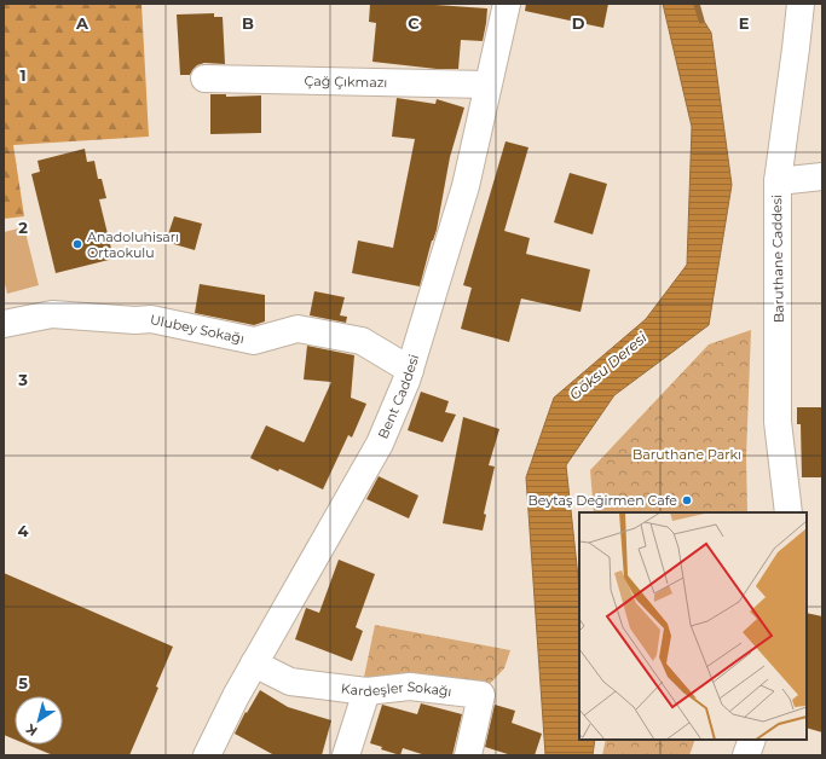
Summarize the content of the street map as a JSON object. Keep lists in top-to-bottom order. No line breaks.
{"streets":{"street":["Çağ Çıkmazı","Baruthane Caddesi","Ulubey Sokağı","Bent Caddesi","Kardeşler Sokağı"]},"crossings":[["Çağ Çıkmazı","Bent Caddesi"],["Ulubey Sokağı","Bent Caddesi"],["Bent Caddesi","Kardeşler Sokağı"]],"water":["Göksu Deresi"],"parks":["Baruthane Parkı"],"places":["Anadoluhisarı Ortaokulu","Beytaş Değirmen Cafe"],"north":"bottom left","grid":{"columns":["A","B","C","D","E"],"rows":["1","2","3","4","5"]}}
